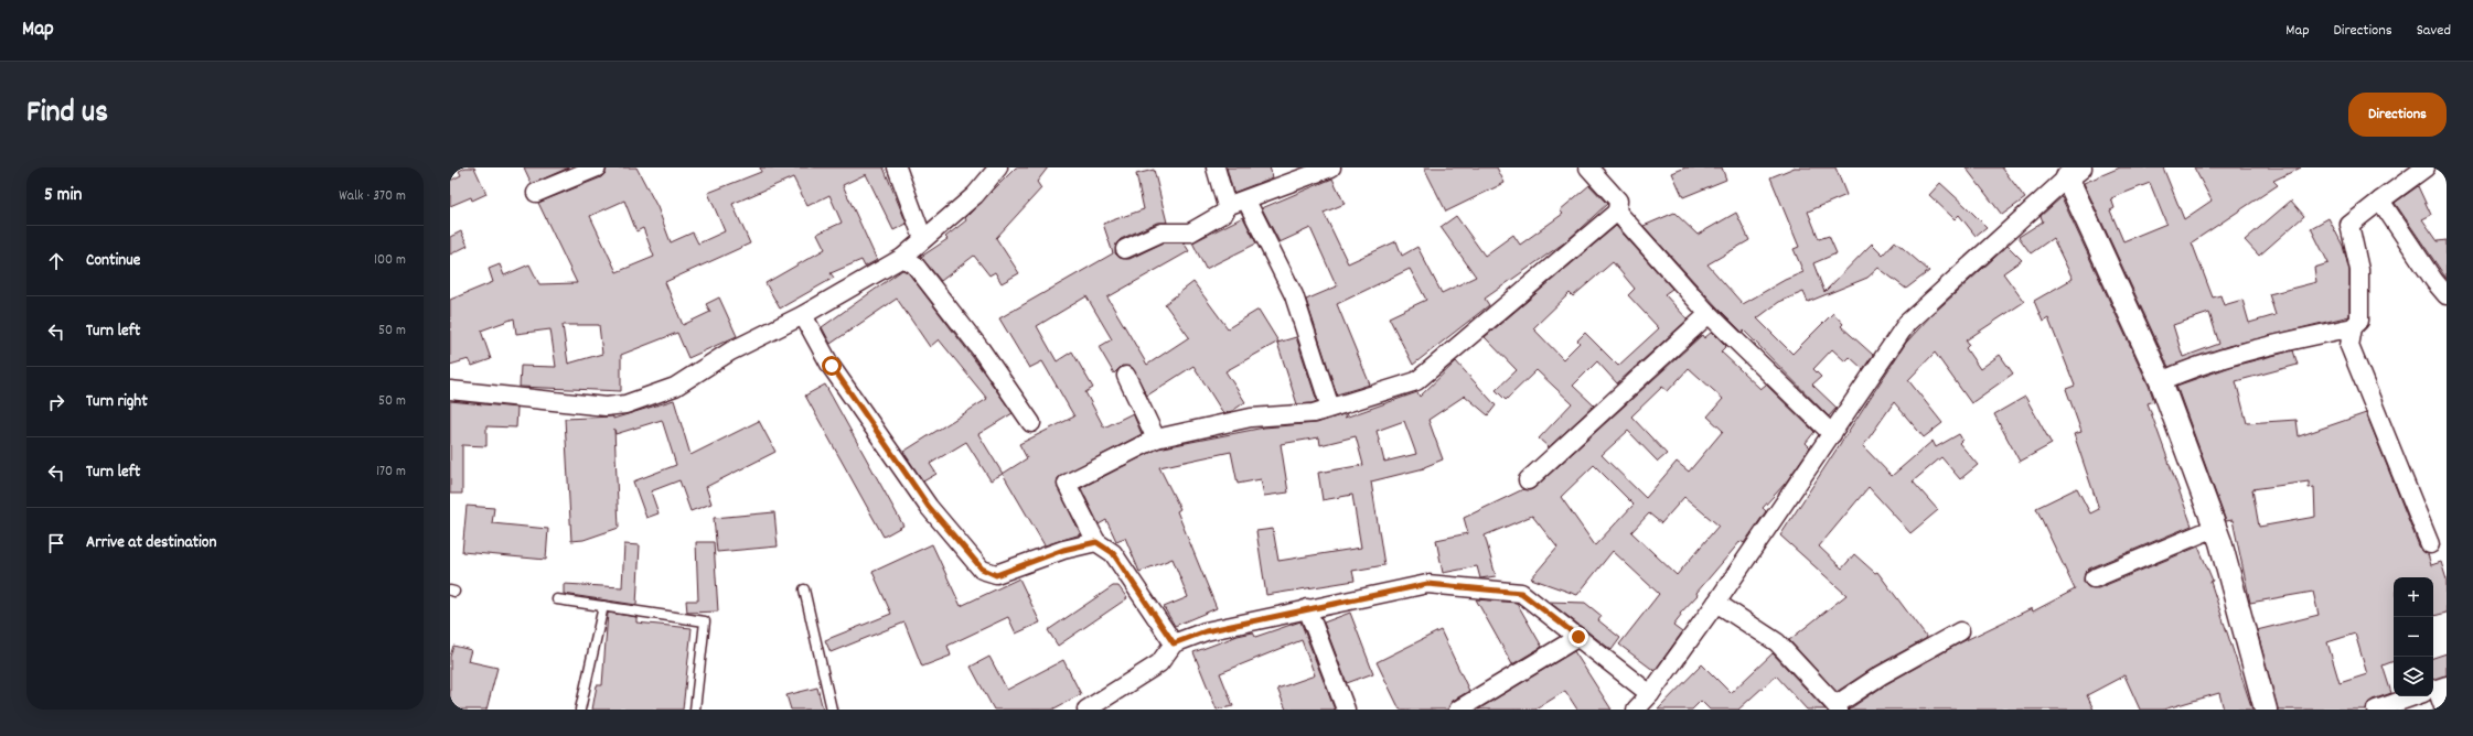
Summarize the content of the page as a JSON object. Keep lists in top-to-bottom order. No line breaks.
{"page":{"header":"Map","nav":["Map","Directions","Saved"],"title":"Find us","buttons":"Directions","heading":["5 min","Walk · 370 m"],"list":[["Continue","100 m"],["Turn left","50 m"],["Turn right","50 m"],["Turn left","170 m"],"Arrive at destination"],"map_buttons":["+","−"]}}
